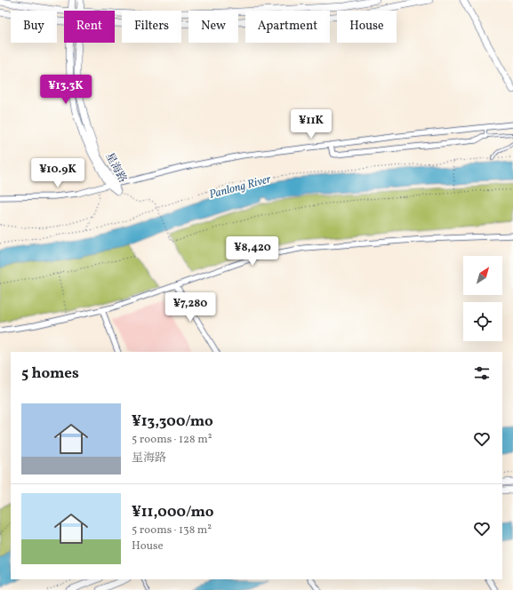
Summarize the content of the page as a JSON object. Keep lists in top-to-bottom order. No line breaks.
{"streets":{"main road":["星海路"]},"water":["Panlong River"],"north":"top right","page":{"chip":["Buy","Rent","Filters","New","Apartment","House"],"price":["¥13.3K","¥11K","¥10.9K","¥8,420","¥7,280"],"heading":"5 homes","list":[{"name":"¥13,300/mo","note":"5 rooms · 128 m² · 星海路"},{"name":"¥11,000/mo","note":"5 rooms · 138 m² · House"}]}}
